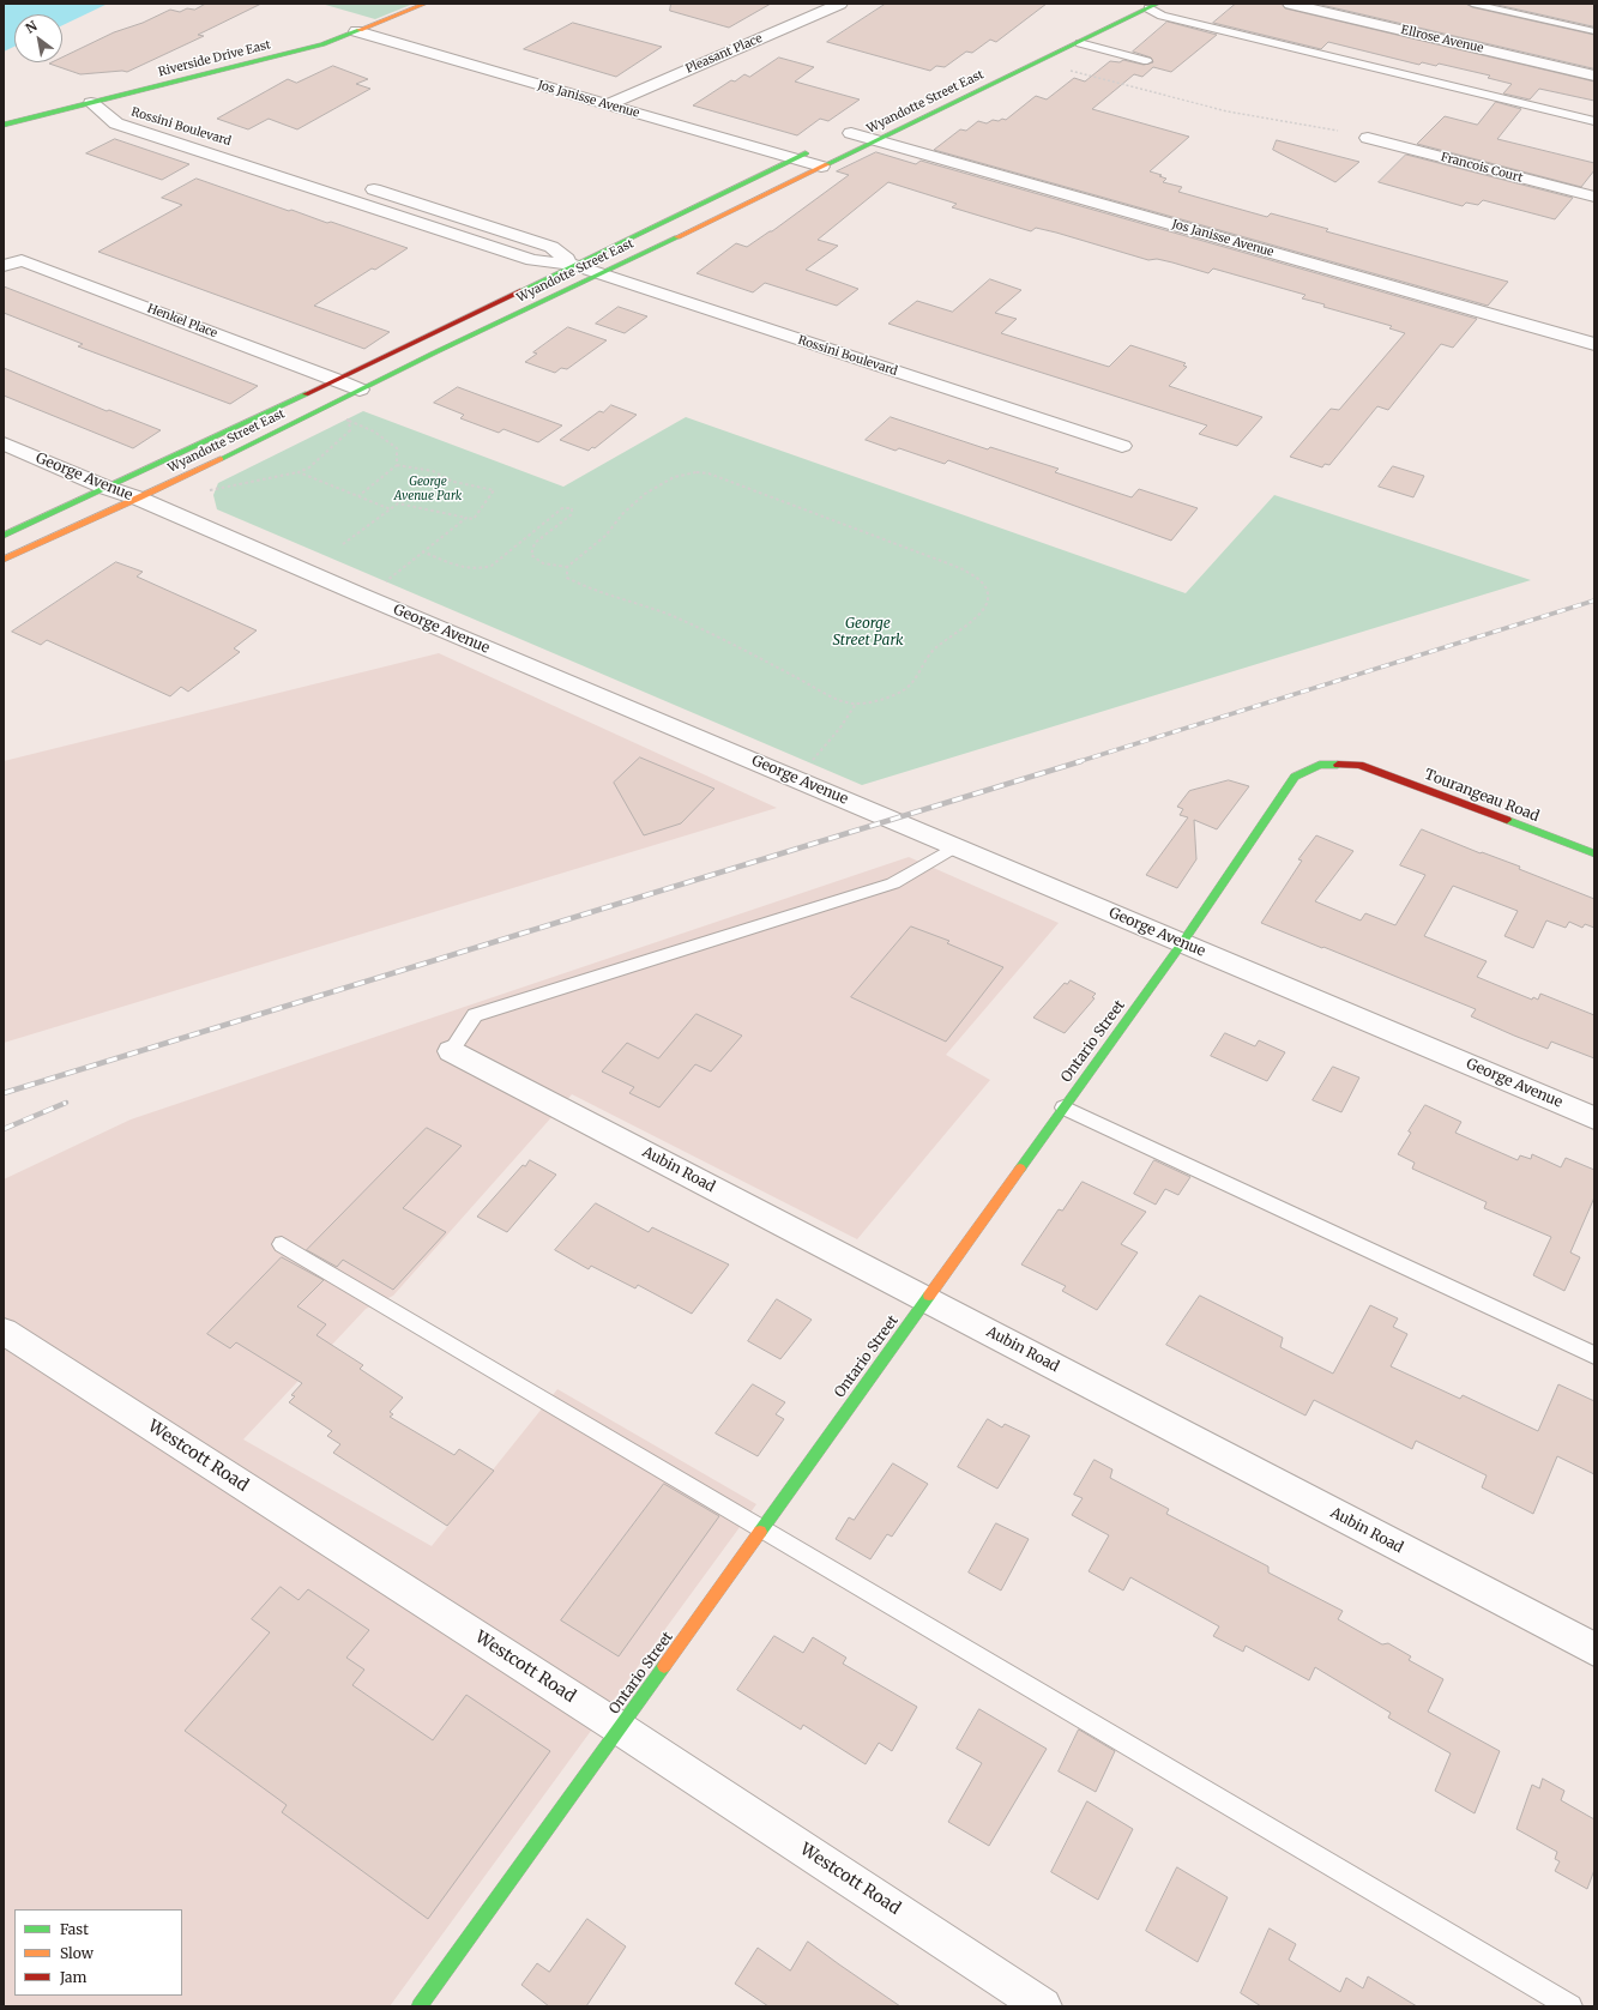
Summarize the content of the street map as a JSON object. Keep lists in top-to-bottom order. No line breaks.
{"streets":{"main road":["Riverside Drive East","Wyandotte Street East","Tourangeau Road","Ontario Street"],"street":["Ellrose Avenue","Pleasant Place","Jos Janisse Avenue","Rossini Boulevard","Francois Court","Henkel Place","George Avenue","Aubin Road","Westcott Road"]},"crossings":[["Pleasant Place","Jos Janisse Avenue"],["Riverside Drive East","Jos Janisse Avenue"],["Riverside Drive East","Rossini Boulevard"],["Jos Janisse Avenue","Wyandotte Street East"],["Wyandotte Street East","Rossini Boulevard"],["Wyandotte Street East","Henkel Place"],["Wyandotte Street East","George Avenue"],["George Avenue","Ontario Street"],["Tourangeau Road","Ontario Street"],["Ontario Street","Aubin Road"],["Ontario Street","Westcott Road"]],"parks":["George Avenue Park","George Street Park"],"legend":["Fast","Slow","Jam"],"north":"top left"}
